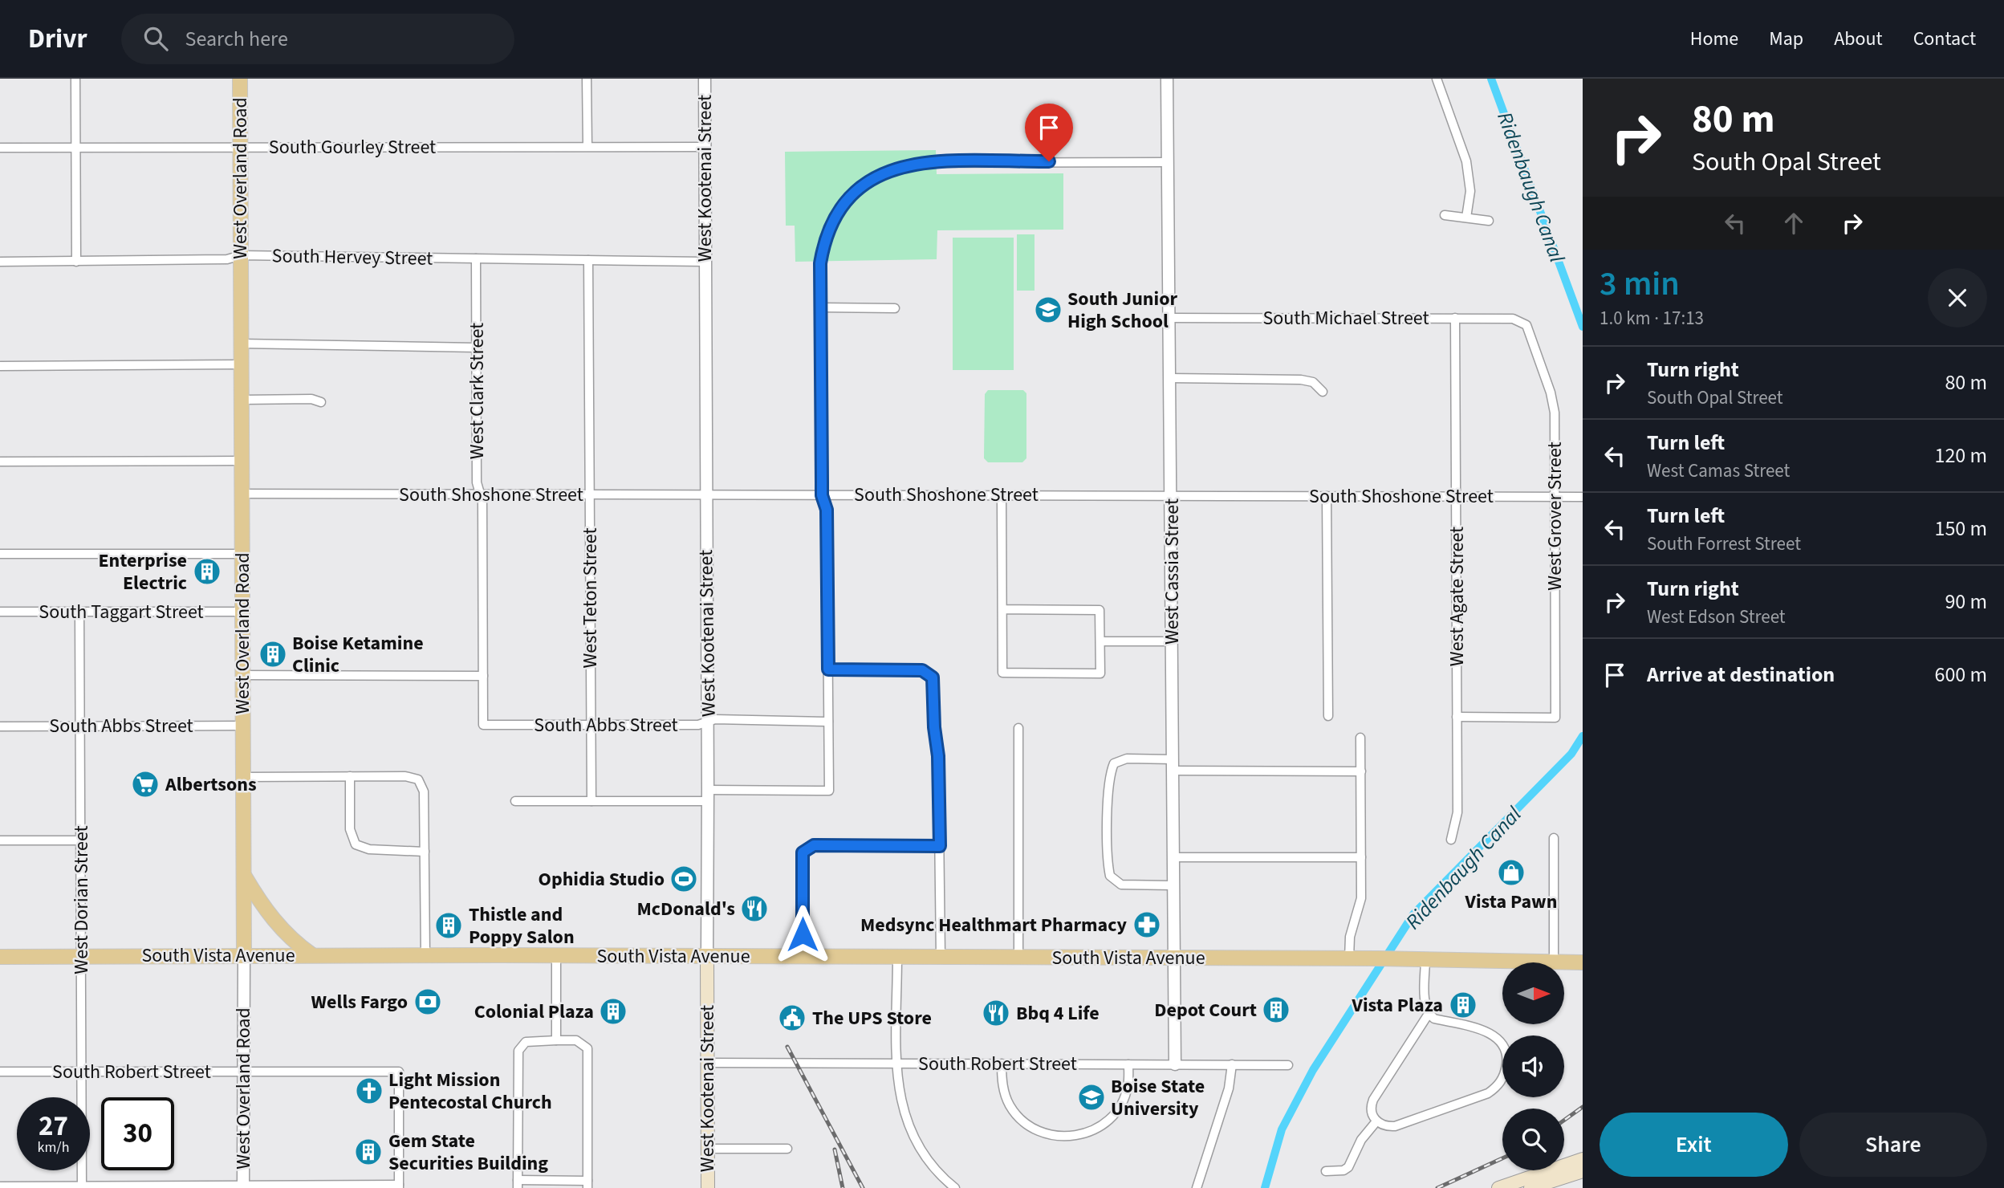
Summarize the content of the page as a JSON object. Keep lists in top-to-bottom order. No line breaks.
{"streets":{"main road":["West Overland Road","West Kootenai Street","South Vista Avenue"],"street":["South Gourley Street","South Hervey Street","South Michael Street","West Clark Street","South Shoshone Street","West Grover Street","West Cassia Street","West Agate Street","West Teton Street","South Taggart Street","South Abbs Street","West Dorian Street","South Robert Street"]},"crossings":[["South Gourley Street","West Overland Road"],["South Gourley Street","West Kootenai Street"],["West Overland Road","South Hervey Street"],["West Overland Road","South Shoshone Street"],["West Overland Road","South Taggart Street"],["West Overland Road","South Abbs Street"],["West Overland Road","South Vista Avenue"],["West Overland Road","South Robert Street"],["West Kootenai Street","South Hervey Street"],["West Kootenai Street","South Shoshone Street"],["West Kootenai Street","South Abbs Street"],["West Kootenai Street","South Vista Avenue"],["West Kootenai Street","South Robert Street"],["South Hervey Street","West Clark Street"],["South Hervey Street","West Teton Street"],["South Michael Street","West Grover Street"],["South Michael Street","West Cassia Street"],["South Michael Street","West Agate Street"],["West Clark Street","South Shoshone Street"],["West Clark Street","South Abbs Street"],["South Shoshone Street","West Grover Street"],["South Shoshone Street","West Cassia Street"],["South Shoshone Street","West Agate Street"],["South Shoshone Street","West Teton Street"],["West Grover Street","West Agate Street"],["West Cassia Street","South Vista Avenue"],["West Cassia Street","South Robert Street"],["West Teton Street","South Abbs Street"],["South Taggart Street","West Dorian Street"],["South Abbs Street","West Dorian Street"],["West Dorian Street","South Vista Avenue"],["West Dorian Street","South Robert Street"]],"water":["Ridenbaugh Canal"],"places":{"school or university":["South Junior High School","Boise State University"],"building":["Enterprise Electric","Boise Ketamine Clinic","Thistle and Poppy Salon","Vista Plaza","Depot Court","Colonial Plaza","Gem State Securities Building"],"supermarket":["Albertsons"],"shop":["Vista Pawn"],"sports":["Ophidia Studio"],"restaurant":["McDonald's","Bbq 4 Life"],"pharmacy":["Medsync Healthmart Pharmacy"],"bank":["Wells Fargo"],"public building":["The UPS Store"],"church":["Light Mission Pentecostal Church"]},"north":"right","page":{"header":"Drivr","search":"Search here","nav":["Home","Map","About","Contact"],"turn":["80 m","South Opal Street"],"heading":["3 min","1.0 km · 17:13"],"list":[{"name":"Turn right","note":"South Opal Street","value":"80 m"},{"name":"Turn left","note":"West Camas Street","value":"120 m"},{"name":"Turn left","note":"South Forrest Street","value":"150 m"},{"name":"Turn right","note":"West Edson Street","value":"90 m"},{"name":"Arrive at destination","value":"600 m"}],"speed":"27 km/h","limit":"30","buttons":["Exit","Share"]}}
